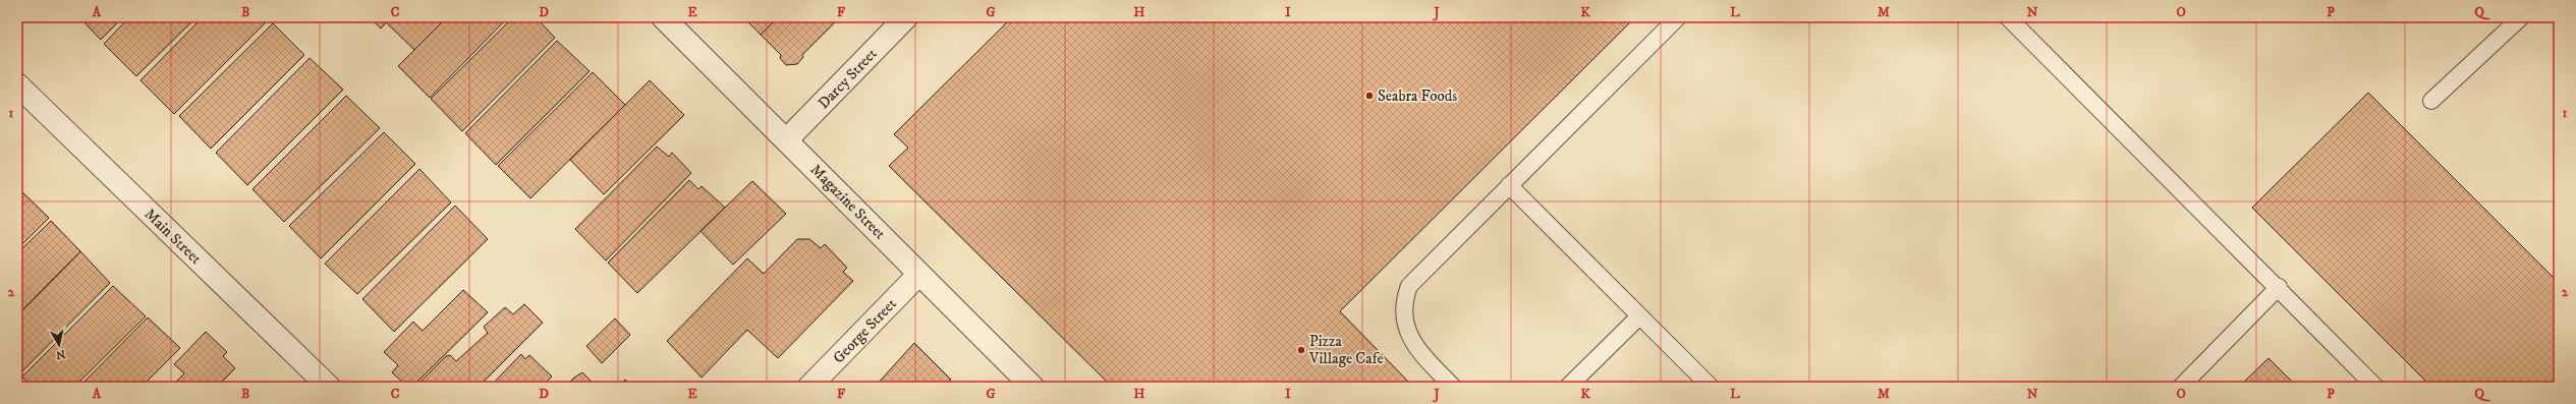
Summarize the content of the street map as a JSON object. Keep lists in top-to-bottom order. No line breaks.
{"streets":{"street":["Darcy Street","Magazine Street","Main Street","George Street"]},"crossings":[["Darcy Street","Magazine Street"],["Magazine Street","George Street"]],"places":["Seabra Foods","Pizza Village Cafe"],"north":"bottom","grid":{"columns":["A","B","C","D","E","F","G","H","I","J","K","L","M","N","O","P","Q"],"rows":["1","2"]}}
